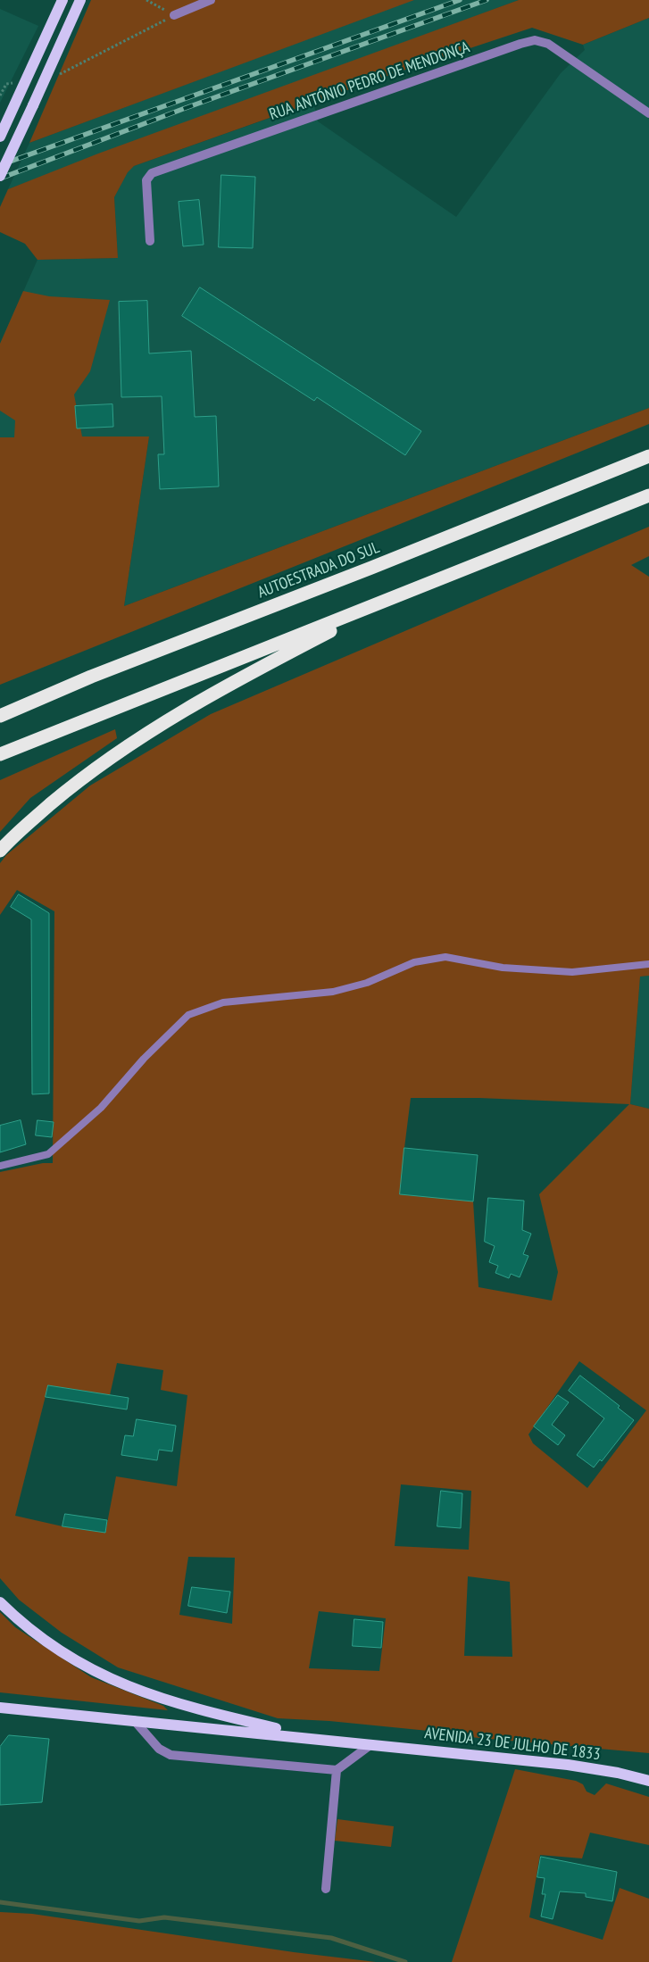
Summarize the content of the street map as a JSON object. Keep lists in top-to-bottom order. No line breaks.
{"streets":{"highway":["AUTOESTRADA DO SUL"],"main road":["AVENIDA 23 DE JULHO DE 1833"],"street":["RUA ANTÓNIO PEDRO DE MENDONÇA"]}}
